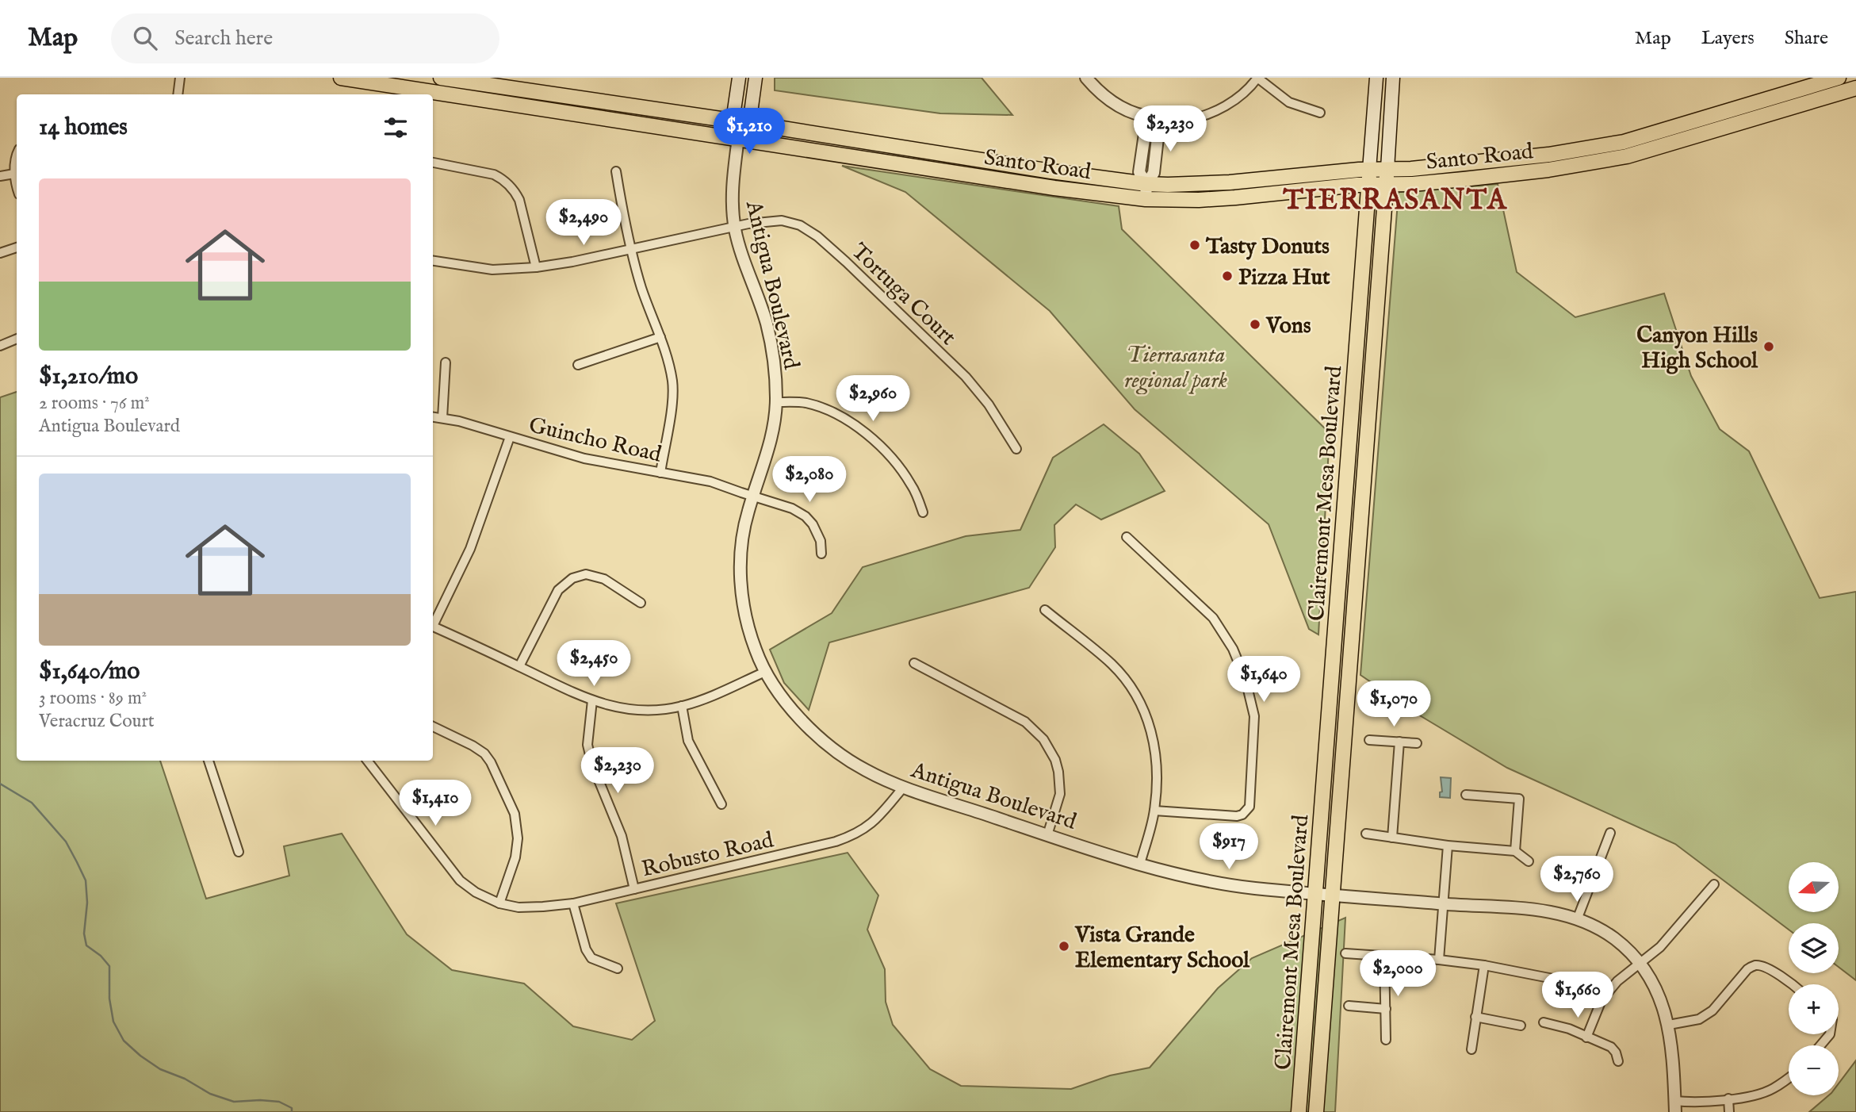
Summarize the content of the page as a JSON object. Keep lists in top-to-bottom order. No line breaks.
{"streets":{"main road":["Santo Road","Antigua Boulevard","Clairemont Mesa Boulevard"],"street":["Tortuga Court","Guincho Road","Robusto Road"]},"crossings":[["Santo Road","Antigua Boulevard"],["Santo Road","Clairemont Mesa Boulevard"],["Antigua Boulevard","Tortuga Court"],["Antigua Boulevard","Guincho Road"],["Antigua Boulevard","Clairemont Mesa Boulevard"],["Antigua Boulevard","Robusto Road"]],"districts":["TIERRASANTA"],"parks":["Tierrasanta regional park"],"places":["Tasty Donuts","Pizza Hut","Vons","Canyon Hills High School","Vista Grande Elementary School"],"north":"left","page":{"header":"Map","search":"Search here","nav":["Map","Layers","Share"],"heading":"14 homes","price":["$2,230","$1,210","$2,490","$2,960","$2,080","$2,450","$1,640","$1,070","$2,230","$1,410","$917","$2,760","$2,000","$1,660"],"list":[{"name":"$1,210/mo","note":"2 rooms · 76 m² · Antigua Boulevard"},{"name":"$1,640/mo","note":"3 rooms · 89 m² · Veracruz Court"}],"map_buttons":["+","−"]}}
